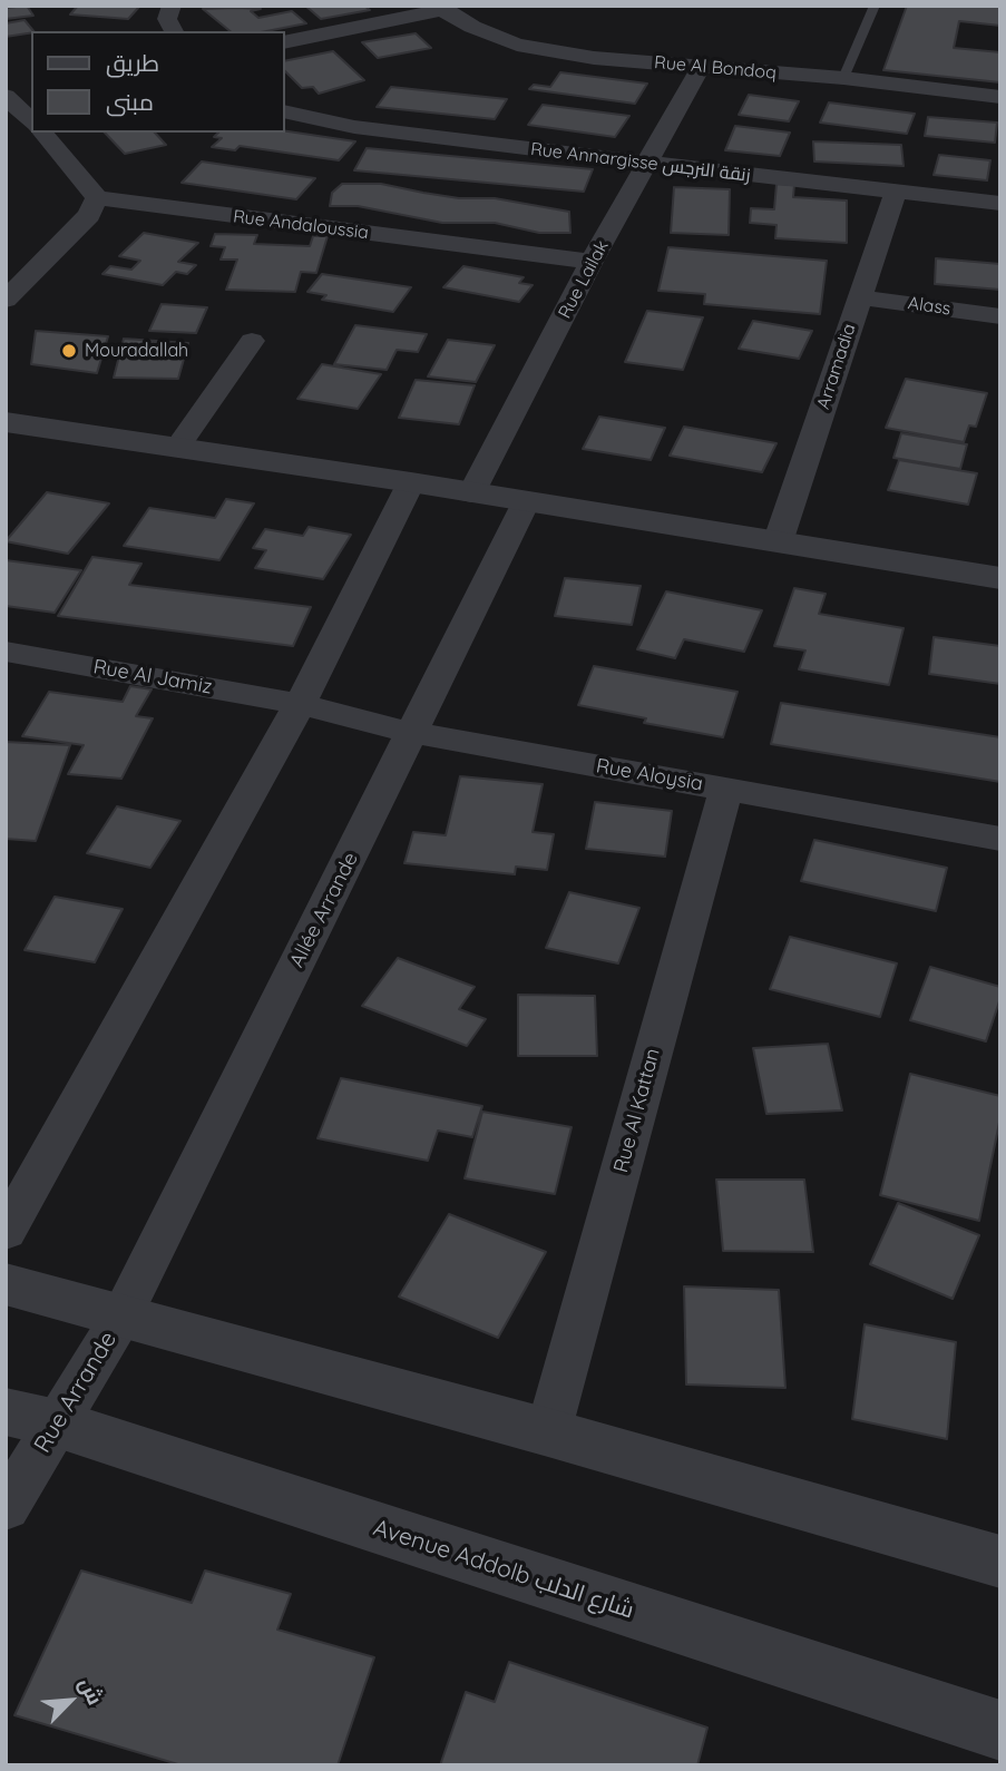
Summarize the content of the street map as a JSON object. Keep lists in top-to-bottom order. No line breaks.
{"streets":{"street":["Rue Al Bondoq","Rue Annargisse زنقة النرجس","Rue Andaloussia","Rue Lailak","Alass","Arramadia","Rue Al Jamiz","Rue Aloysia","Allée Arrande","Rue Al Kattan","Rue Arrande","Avenue Addolb شارع الدلب"]},"crossings":[["Rue Al Bondoq","Rue Lailak"],["Rue Annargisse زنقة النرجس","Rue Lailak"],["Rue Annargisse زنقة النرجس","Arramadia"],["Rue Andaloussia","Rue Lailak"],["Alass","Arramadia"],["Rue Al Jamiz","Rue Aloysia"],["Rue Aloysia","Allée Arrande"],["Rue Aloysia","Rue Al Kattan"],["Allée Arrande","Rue Arrande"],["Rue Arrande","Avenue Addolb شارع الدلب"]],"places":["Mouradallah"],"legend":["طريق","مبنى"],"north":"top right"}
